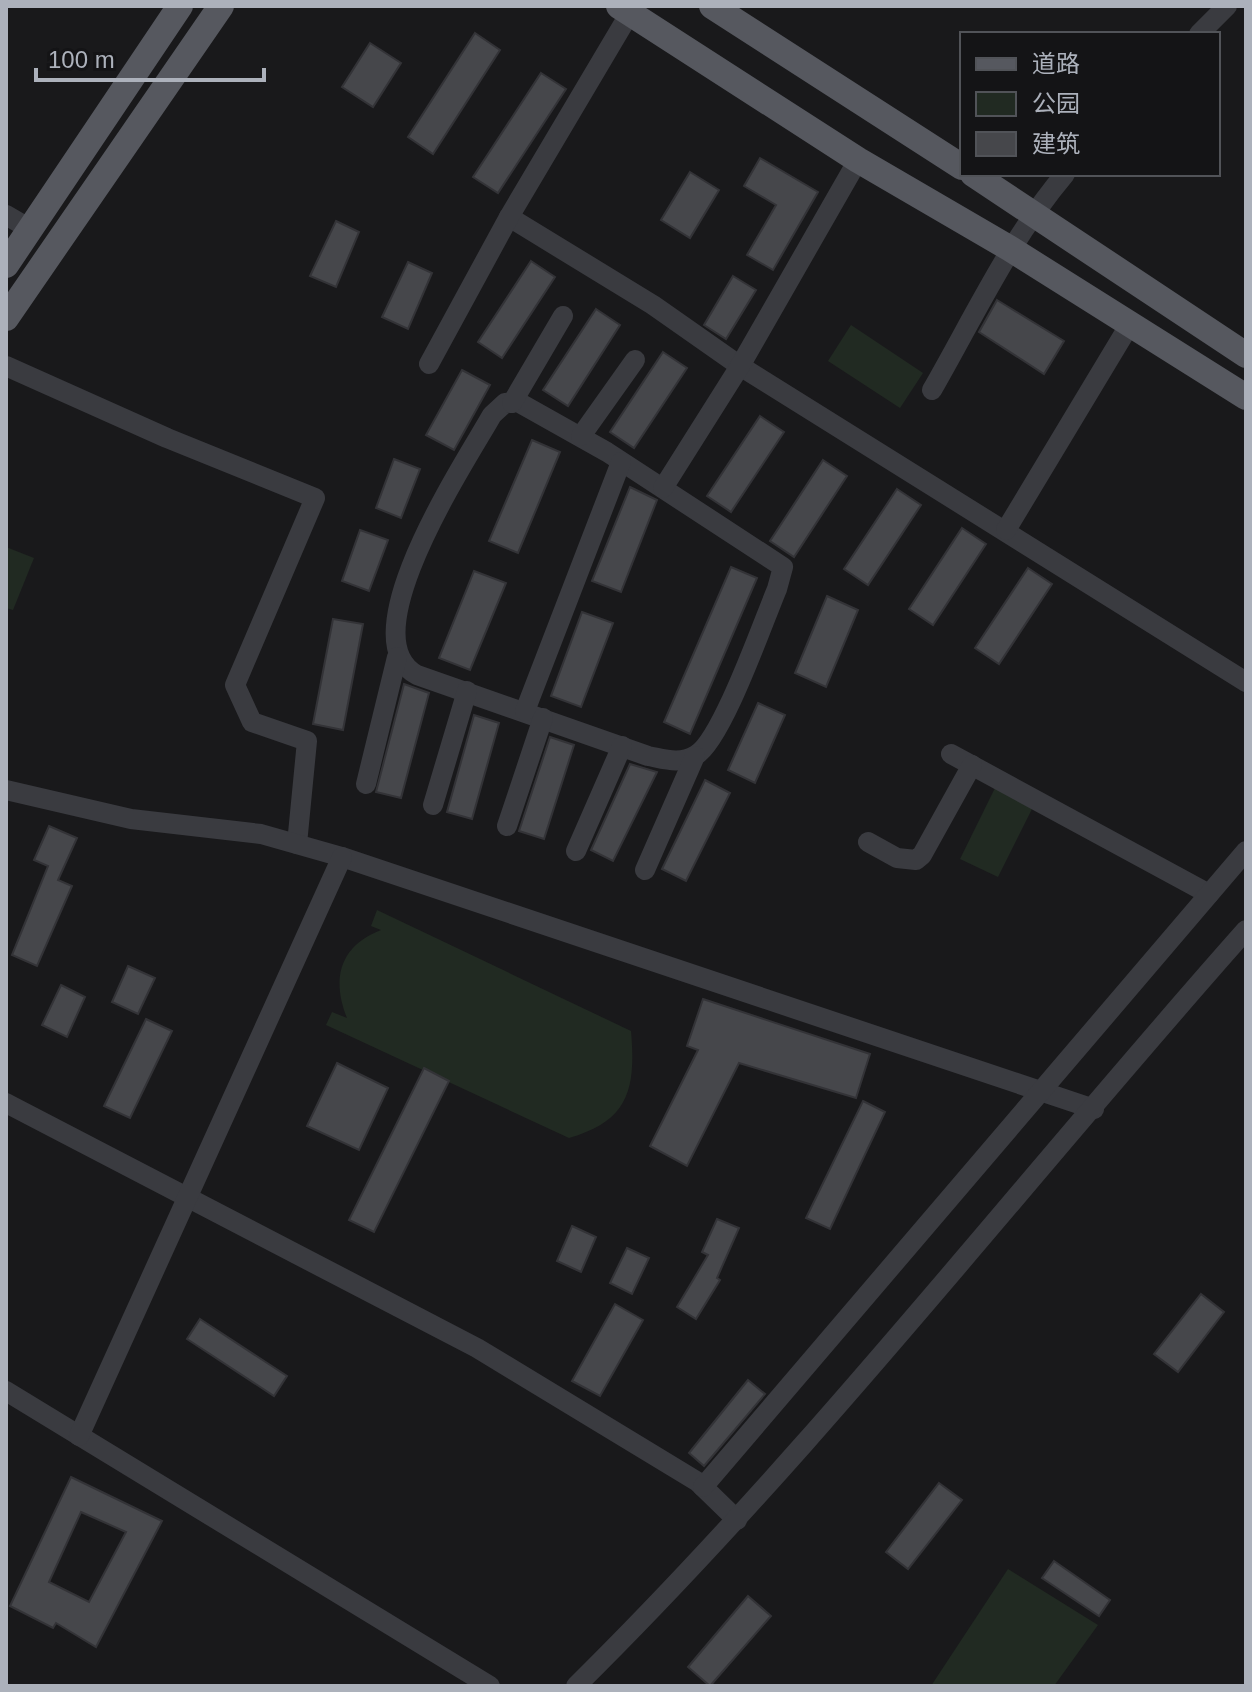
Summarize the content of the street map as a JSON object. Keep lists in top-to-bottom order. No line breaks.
{"legend":["道路","公园","建筑"],"scale_bar":"100 m"}
